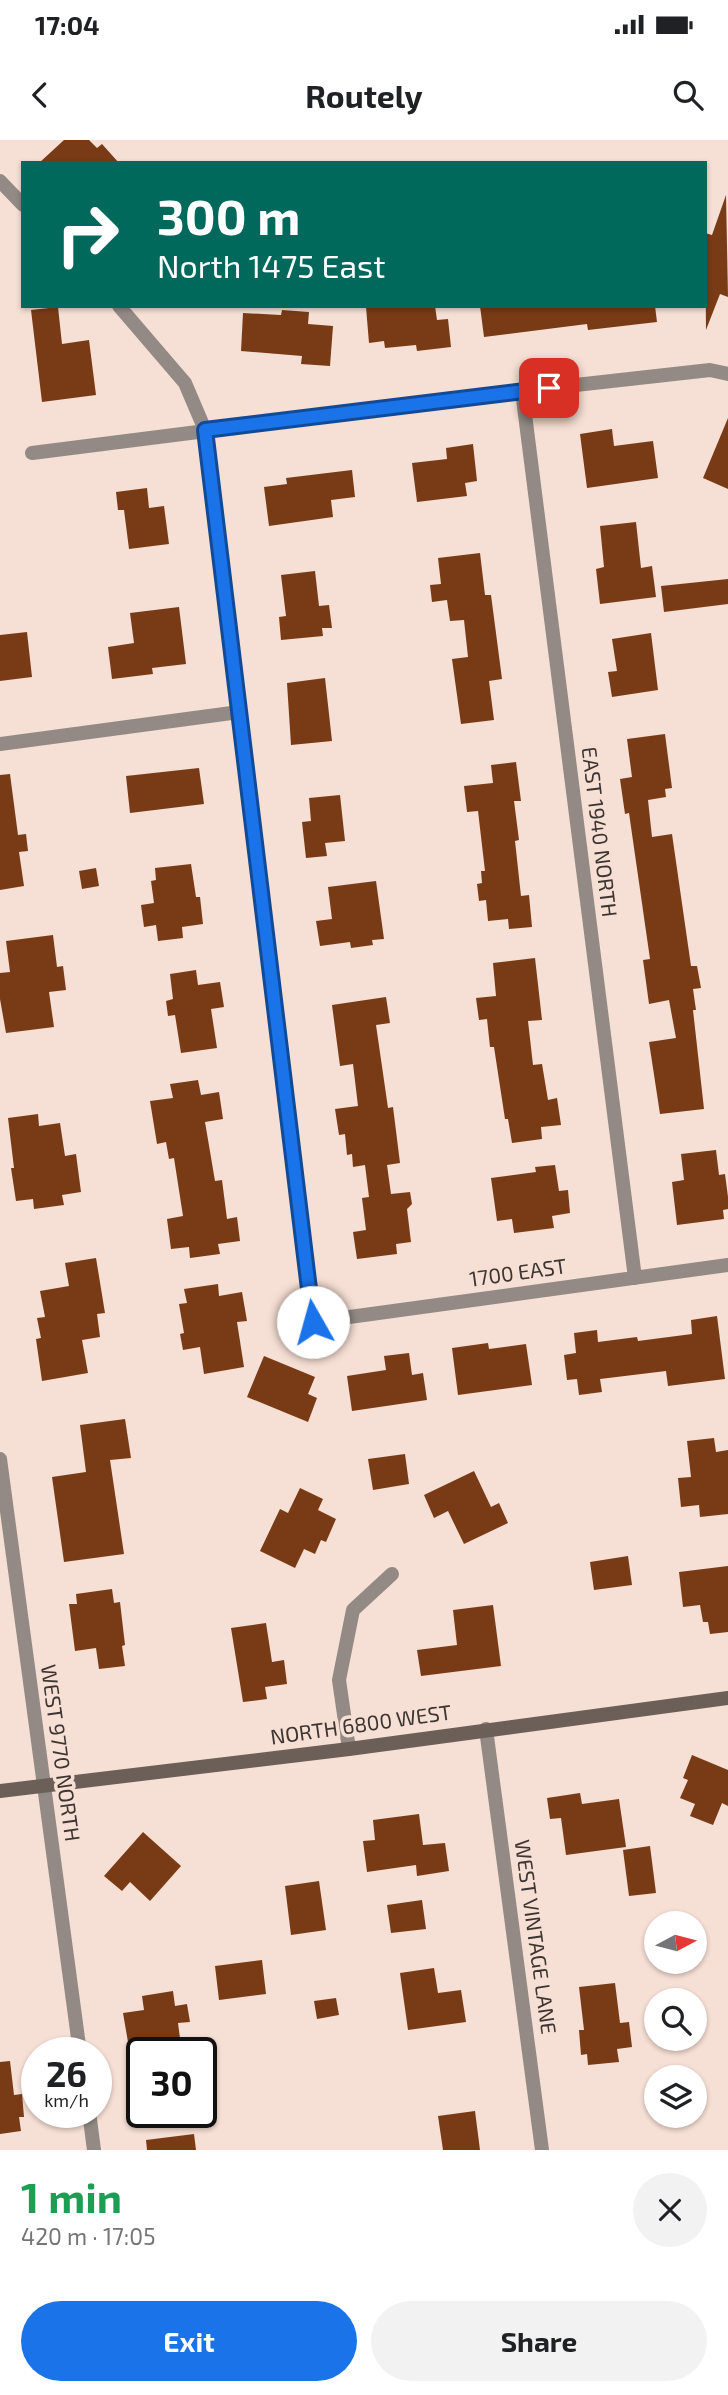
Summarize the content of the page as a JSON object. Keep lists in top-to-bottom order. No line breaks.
{"streets":{"street":["EAST 1940 NORTH","1700 EAST","NORTH 6800 WEST","WEST 9770 NORTH","WEST VINTAGE LANE"]},"crossings":[["EAST 1940 NORTH","1700 EAST"],["NORTH 6800 WEST","WEST 9770 NORTH"],["NORTH 6800 WEST","WEST VINTAGE LANE"]],"north":"right","page":{"status":"17:04","header":"Routely","turn":["300 m","North 1475 East"],"speed":"26 km/h","limit":"30","heading":["1 min","420 m · 17:05"],"buttons":["Exit","Share"]}}
